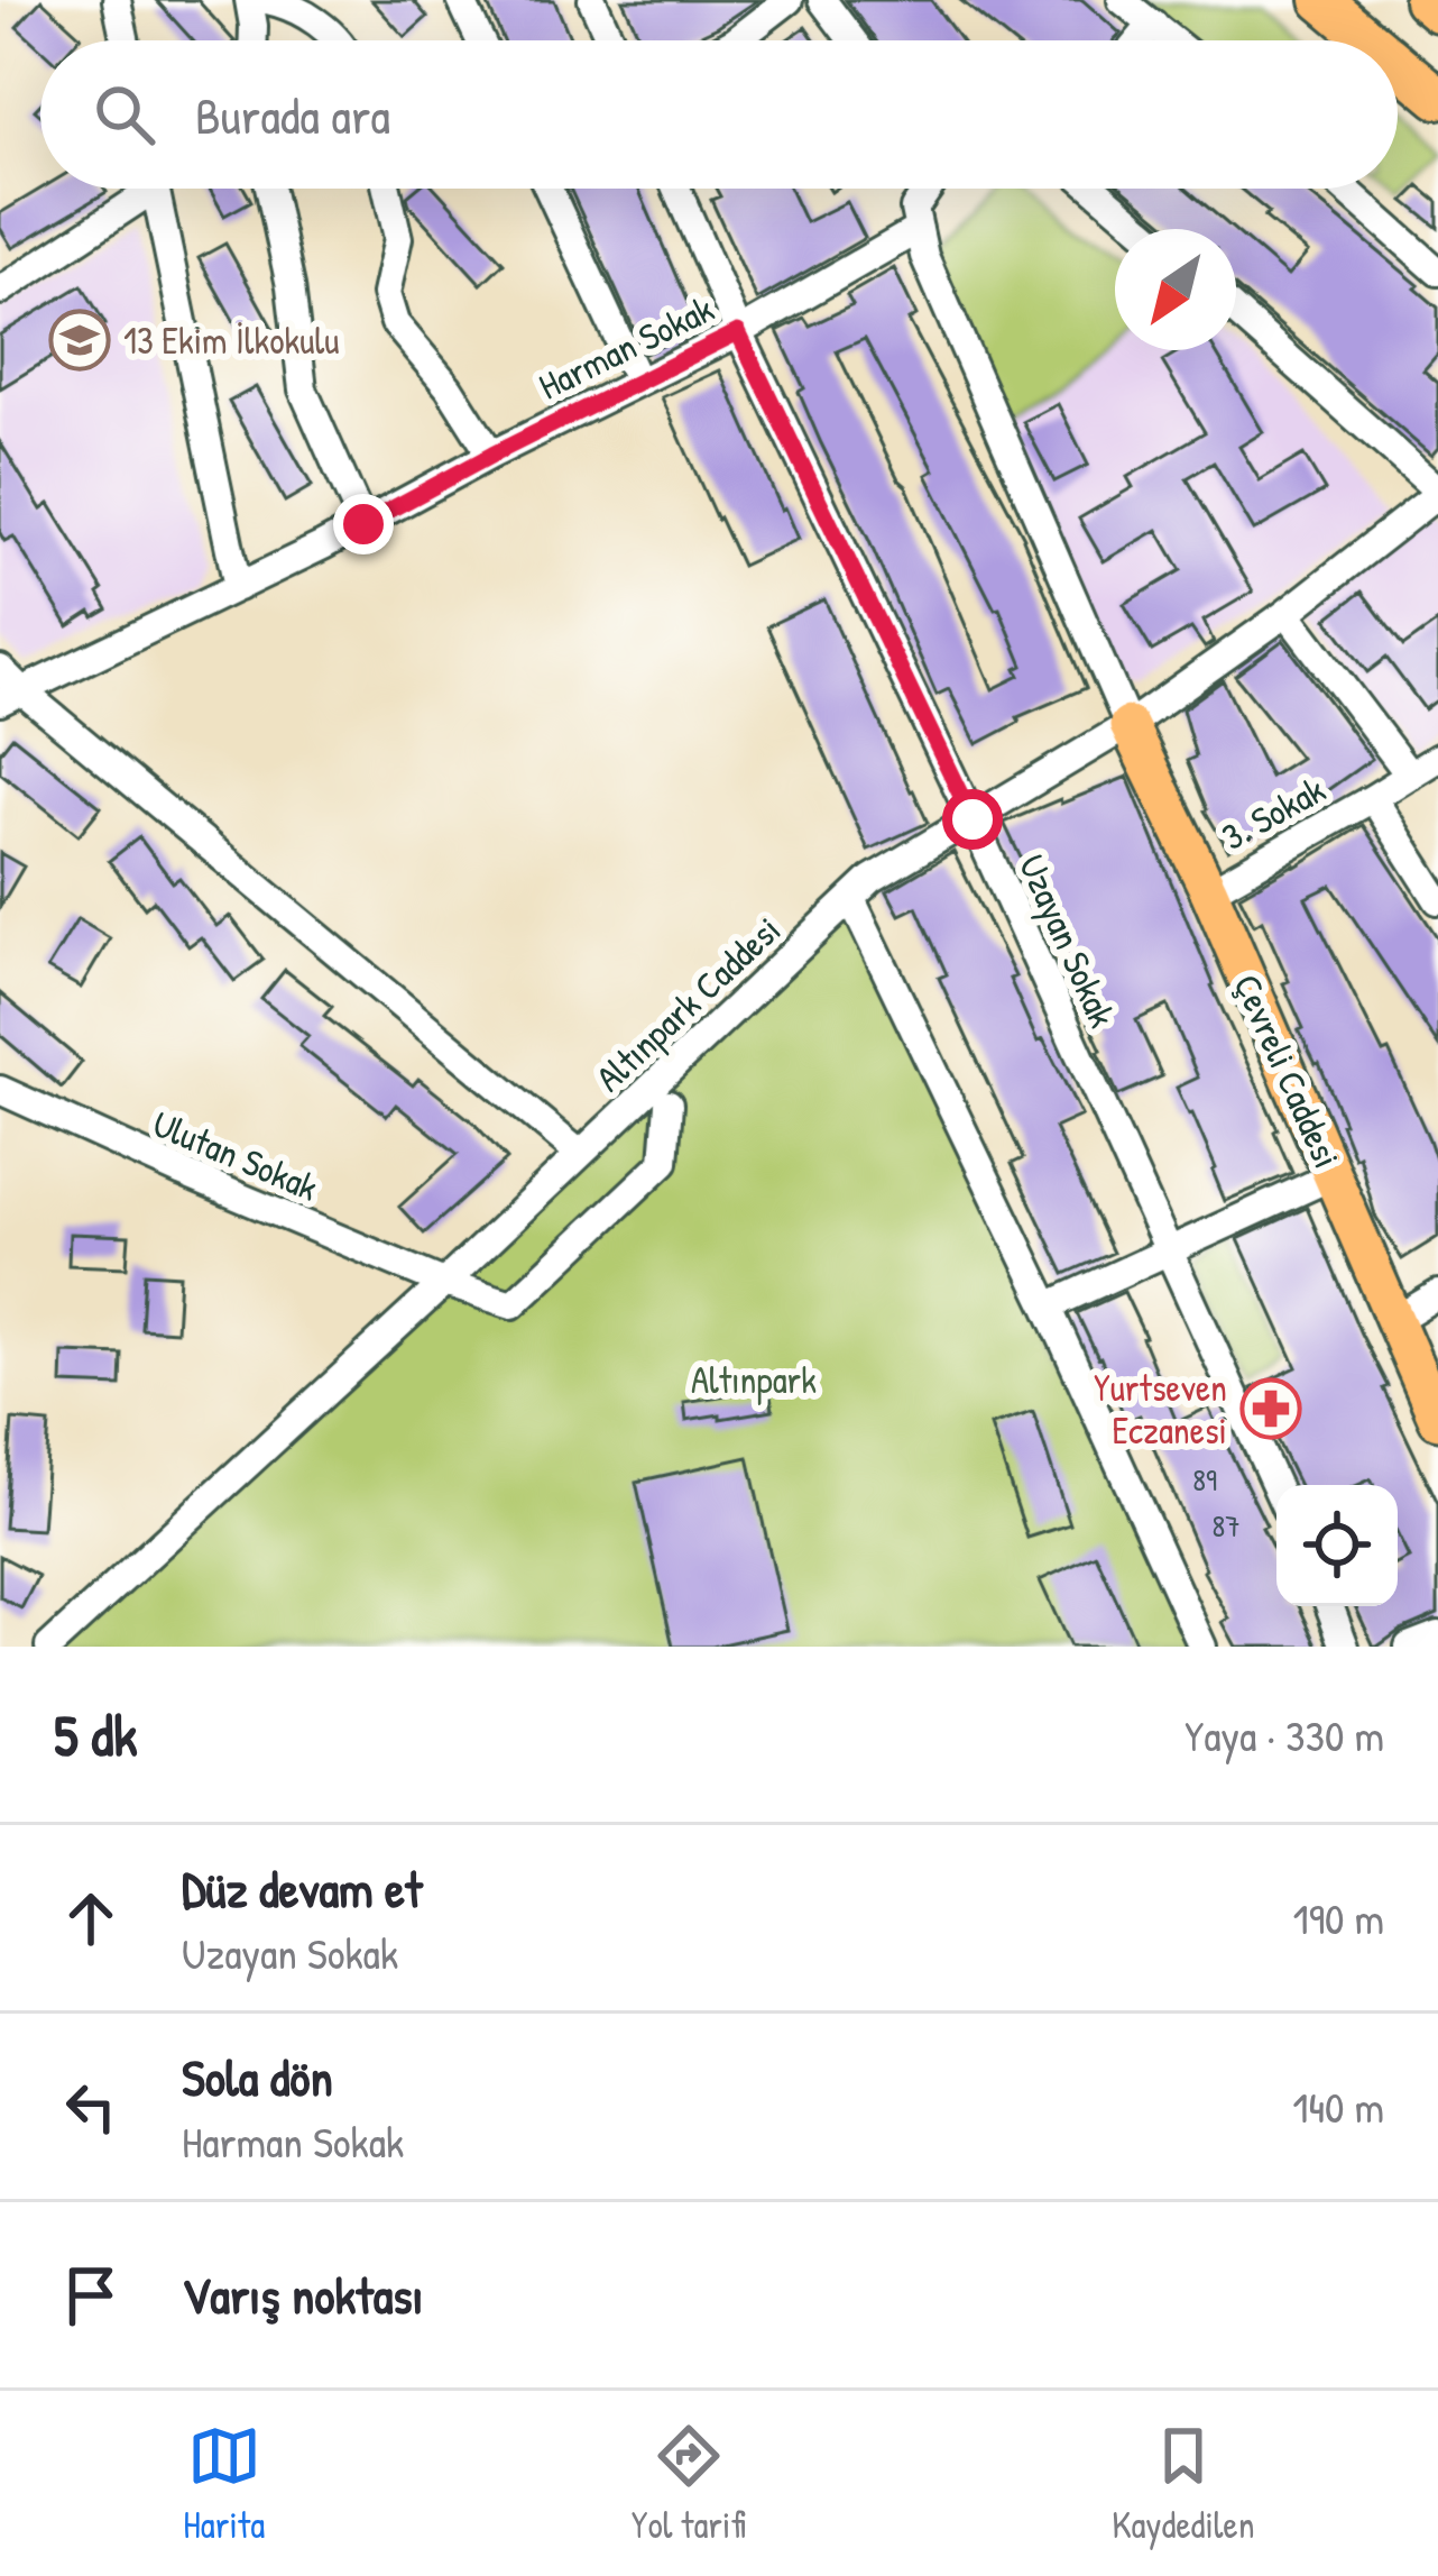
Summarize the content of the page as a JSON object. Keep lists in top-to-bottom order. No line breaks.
{"streets":{"main road":["Çevreli Caddesi"],"street":["Harman Sokak","3. Sokak","Uzayan Sokak","Altınpark Caddesi","Ulutan Sokak"]},"crossings":[["Harman Sokak","Uzayan Sokak"],["3. Sokak","Çevreli Caddesi"],["Uzayan Sokak","Altınpark Caddesi"],["Altınpark Caddesi","Çevreli Caddesi"],["Altınpark Caddesi","Ulutan Sokak"]],"parks":["Altınpark"],"places":{"school or university":["13 Ekim İlkokulu"],"pharmacy":["Yurtseven Eczanesi"]},"house_numbers":["89","87"],"north":"bottom left","page":{"search":"Burada ara","heading":["5 dk","Yaya · 330 m"],"list":[["Düz devam et","Uzayan Sokak","190 m"],["Sola dön","Harman Sokak","140 m"],"Varış noktası"],"nav":["Harita","Yol tarifi","Kaydedilen"]}}
